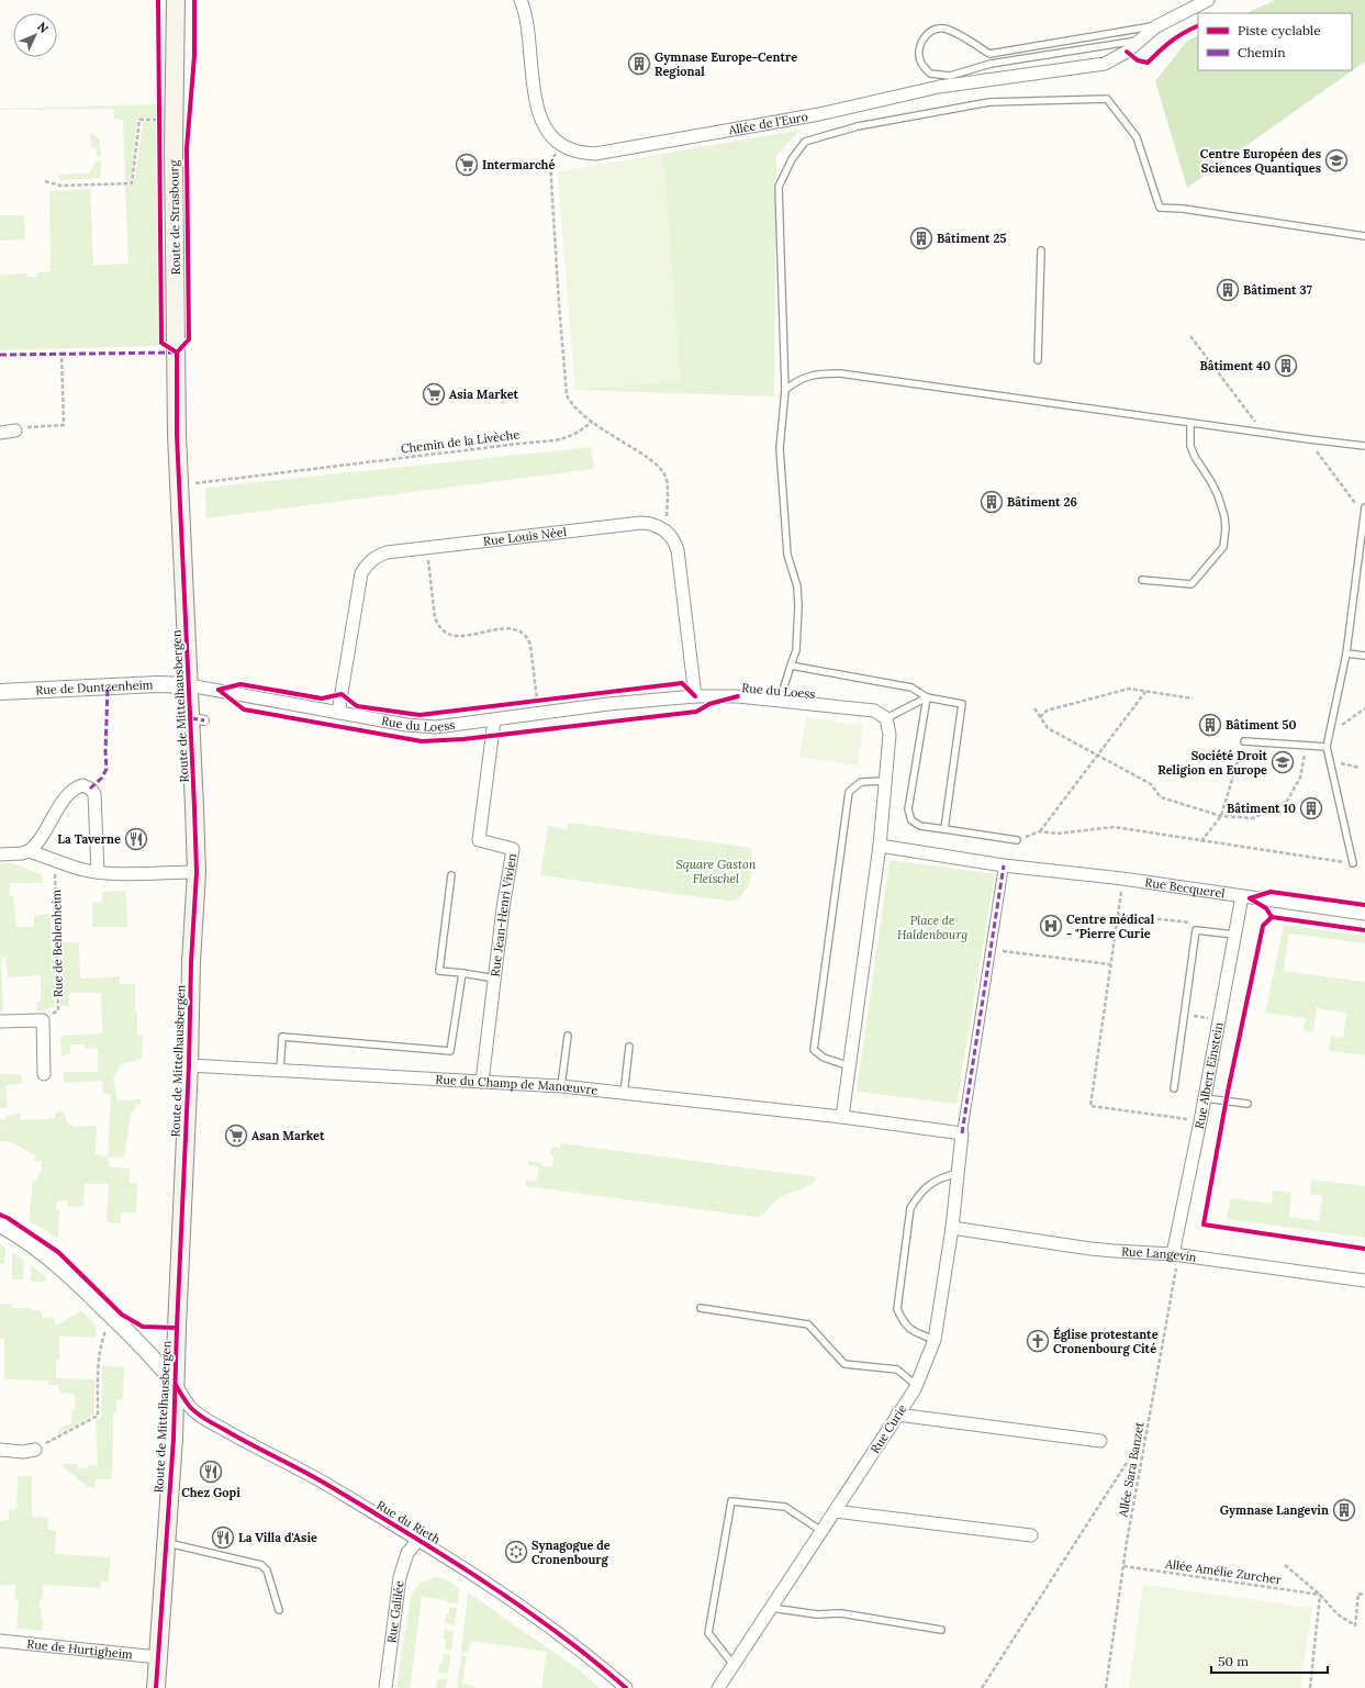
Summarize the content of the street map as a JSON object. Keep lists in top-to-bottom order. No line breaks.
{"streets":{"main road":["Route de Strasbourg","Route de Mittelhausbergen"],"street":["Allée de l'Euro","Rue Louis Néel","Rue de Duntzenheim","Rue du Loess","Rue Becquerel","Rue Jean-Henri Vivien","Rue Albert Einstein","Rue du Champ de Manœuvre","Rue Langevin","Rue Curie","Rue du Rieth","Rue Galilée","Rue de Hurtigheim"],"path":["Chemin de la Livèche","Rue de Behlenheim","Allée Sara Banzet","Allée Amélie Zurcher"]},"crossings":[["Route de Strasbourg","Route de Mittelhausbergen"],["Chemin de la Livèche","Route de Mittelhausbergen"],["Rue Louis Néel","Rue du Loess"],["Rue de Duntzenheim","Rue du Loess"],["Rue de Duntzenheim","Route de Mittelhausbergen"],["Rue du Loess","Route de Mittelhausbergen"],["Rue du Loess","Rue Jean-Henri Vivien"],["Route de Mittelhausbergen","Rue du Champ de Manœuvre"],["Route de Mittelhausbergen","Rue du Rieth"],["Route de Mittelhausbergen","Rue de Hurtigheim"],["Rue Becquerel","Rue Albert Einstein"],["Rue Jean-Henri Vivien","Rue du Champ de Manœuvre"],["Rue Albert Einstein","Rue Langevin"],["Rue Albert Einstein","Allée Sara Banzet"],["Rue Langevin","Rue Curie"],["Rue Langevin","Allée Sara Banzet"],["Allée Sara Banzet","Allée Amélie Zurcher"],["Rue du Rieth","Rue Galilée"]],"parks":["Square Gaston Fleischel","Place de Haldenbourg"],"places":{"building":["Gymnase Europe-Centre Regional","Bâtiment 25","Bâtiment 37","Bâtiment 40","Bâtiment 26","Bâtiment 50","Bâtiment 10","Gymnase Langevin"],"school or university":["Centre Européen des Sciences Quantiques","Société Droit Religion en Europe"],"supermarket":["Intermarché","Asia Market","Asan Market"],"restaurant":["La Taverne","Chez Gopi","La Villa d'Asie"],"hospital":["Centre médical - \"Pierre Curie"],"church":["Église protestante Cronenbourg Cité"],"synagogue":["Synagogue de Cronenbourg"]},"legend":["Piste cyclable","Chemin"],"scale_bar":"50 m","north":"top right"}
